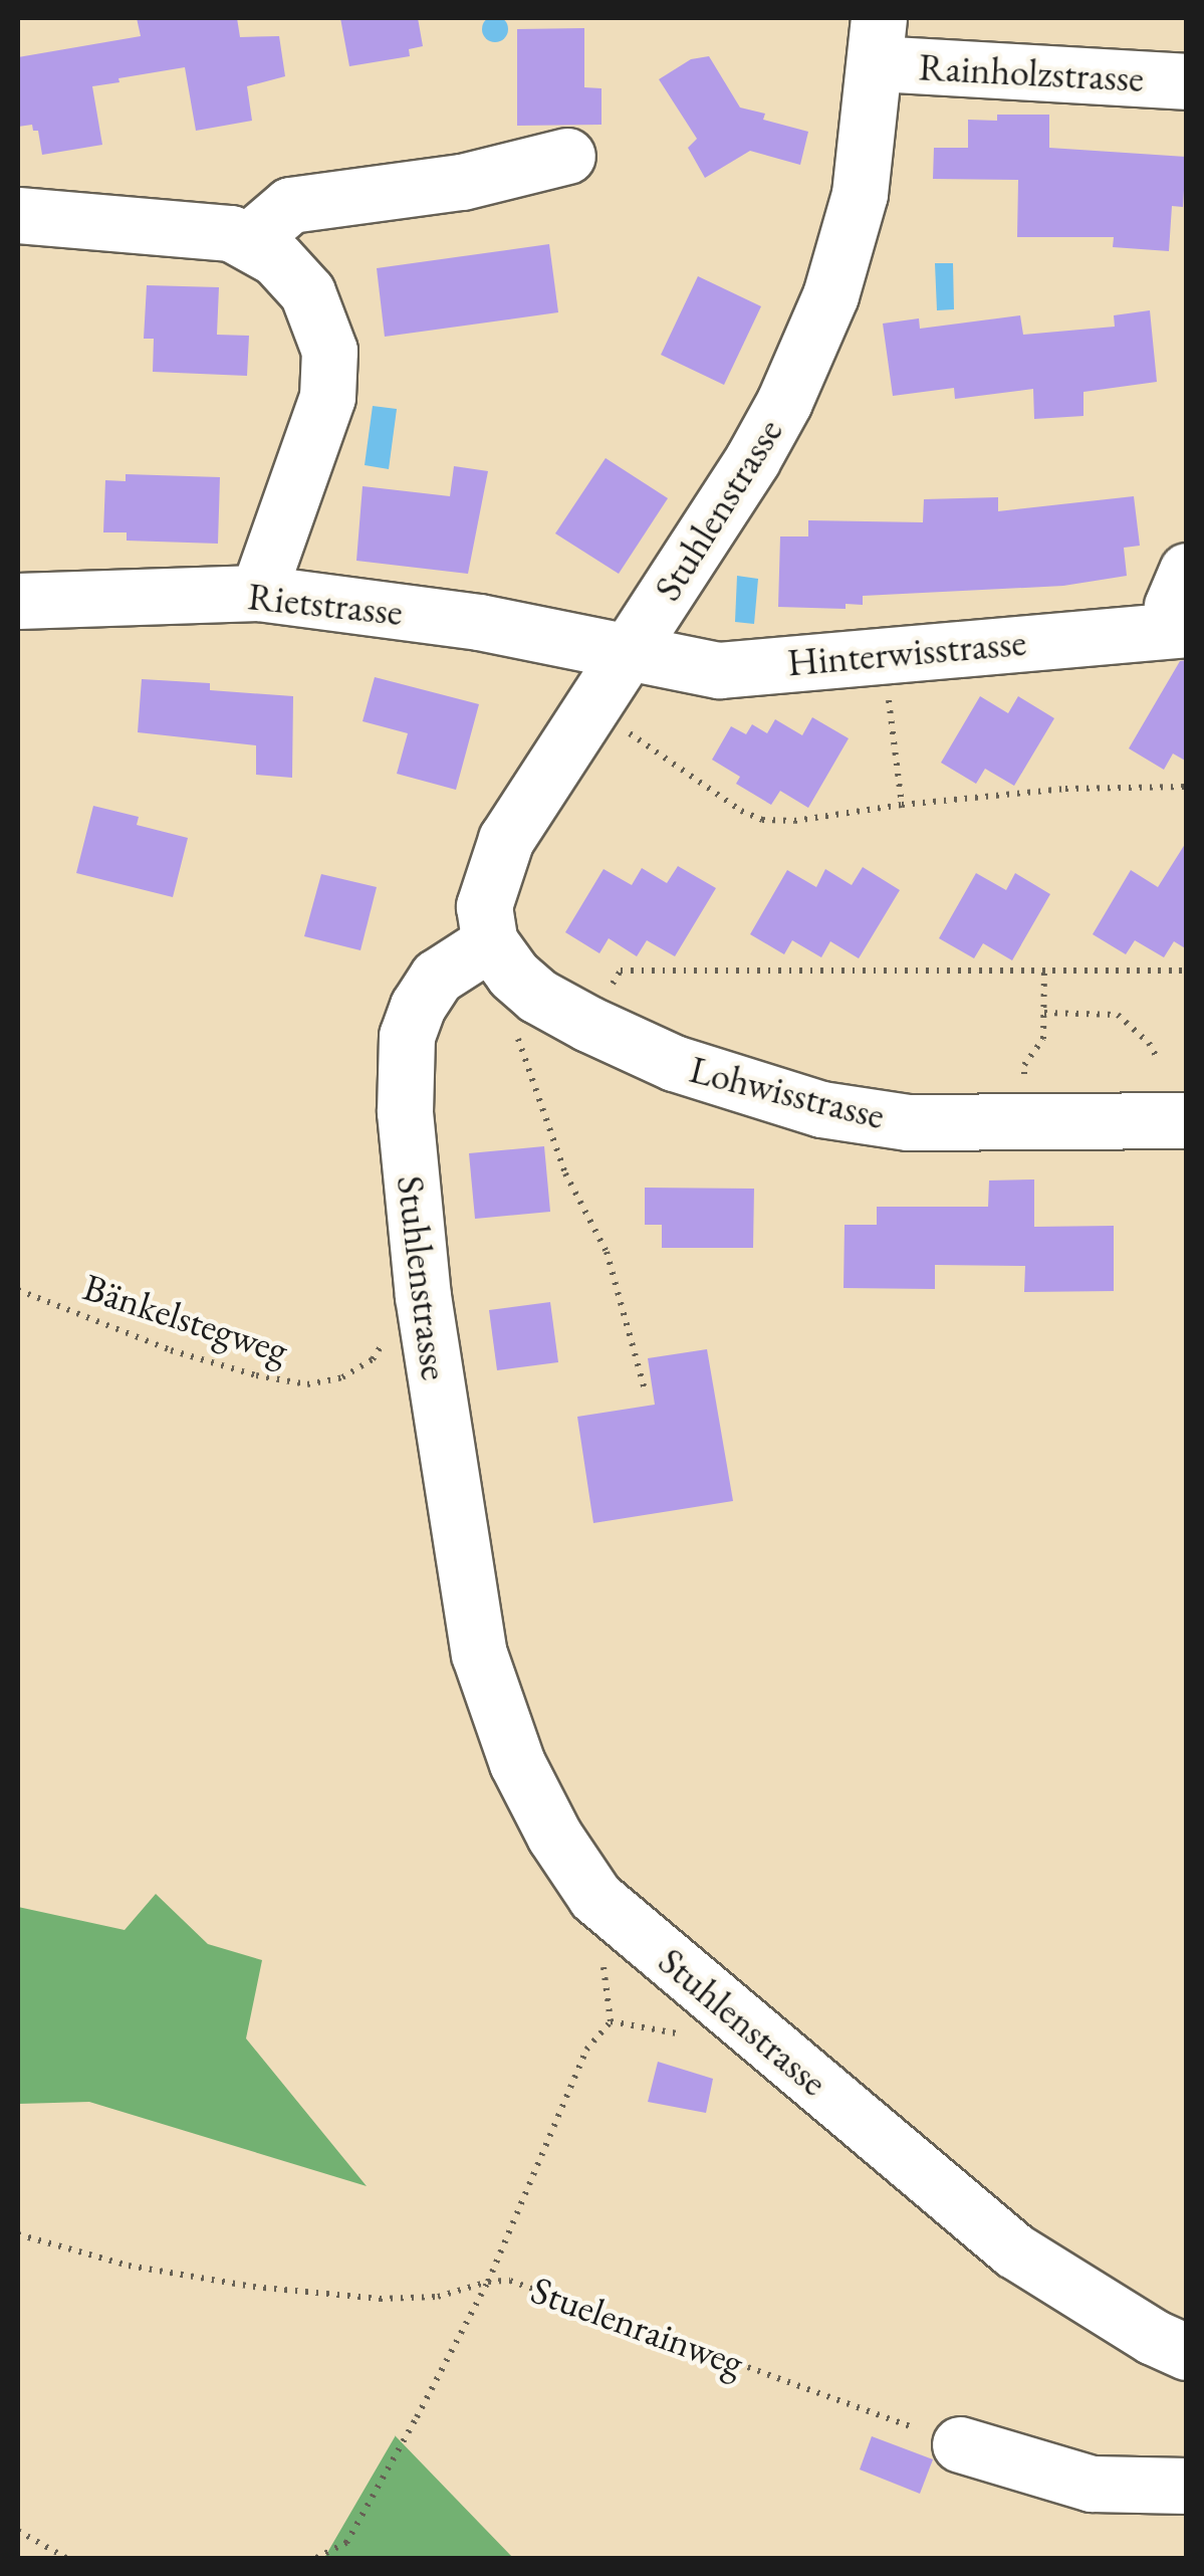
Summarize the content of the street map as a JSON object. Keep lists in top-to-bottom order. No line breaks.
{"streets":{"street":["Rainholzstrasse","Stuhlenstrasse","Rietstrasse","Hinterwisstrasse","Lohwisstrasse"],"path":["Bänkelstegweg","Stuelenrainweg"]},"crossings":[["Rainholzstrasse","Stuhlenstrasse"],["Stuhlenstrasse","Rietstrasse"],["Stuhlenstrasse","Hinterwisstrasse"],["Stuhlenstrasse","Lohwisstrasse"],["Stuhlenstrasse","Bänkelstegweg"],["Rietstrasse","Hinterwisstrasse"]]}
